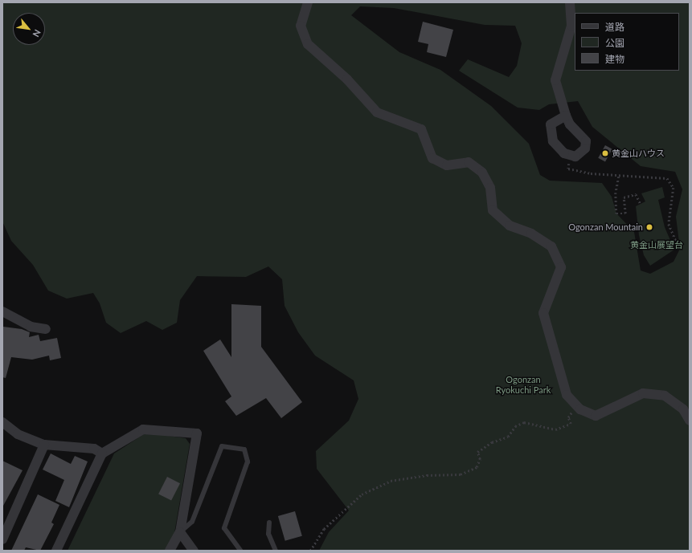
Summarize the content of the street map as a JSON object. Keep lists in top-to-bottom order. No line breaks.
{"parks":["黄金山展望台","Ogonzan Ryokuchi Park"],"places":["黄金山ハウス","Ogonzan Mountain"],"legend":["道路","公園","建物"],"north":"bottom right"}
